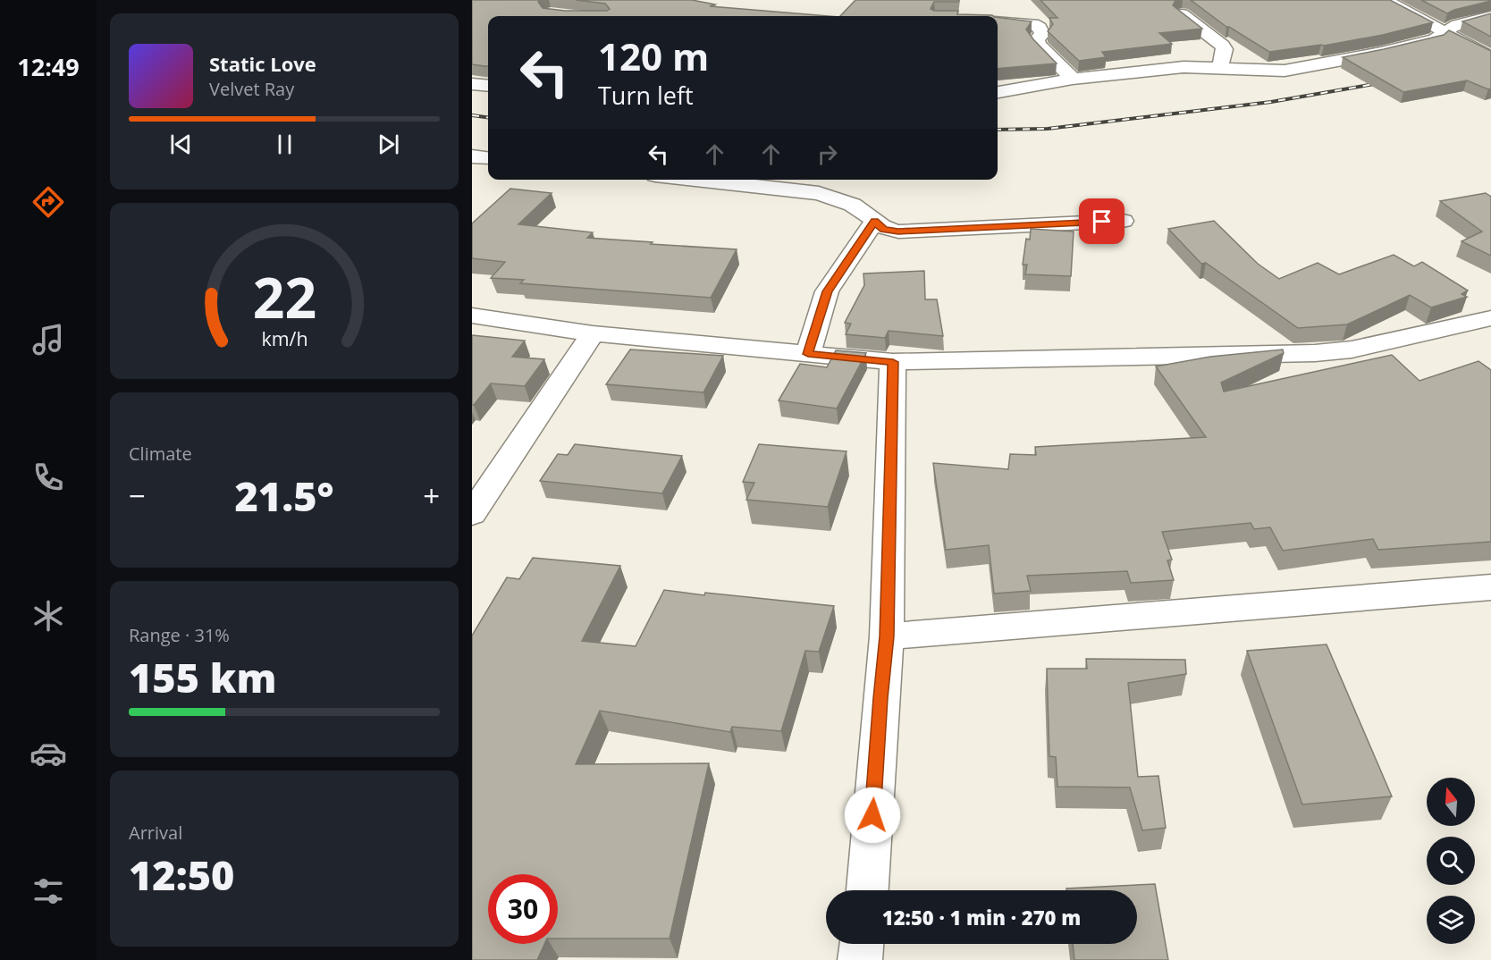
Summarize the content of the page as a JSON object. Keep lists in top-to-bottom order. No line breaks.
{"north":"top","page":{"tabs":"12:49","turn":["120 m","Turn left"],"song":["Static Love","Velvet Ray"],"tile":["Climate",["Range · 31%","155 km"],["Arrival","12:50"]],"heat":["−","21.5°","+"],"limit":"30","trip":"12:50 · 1 min · 270 m","gauge":["22","km/h"]}}
